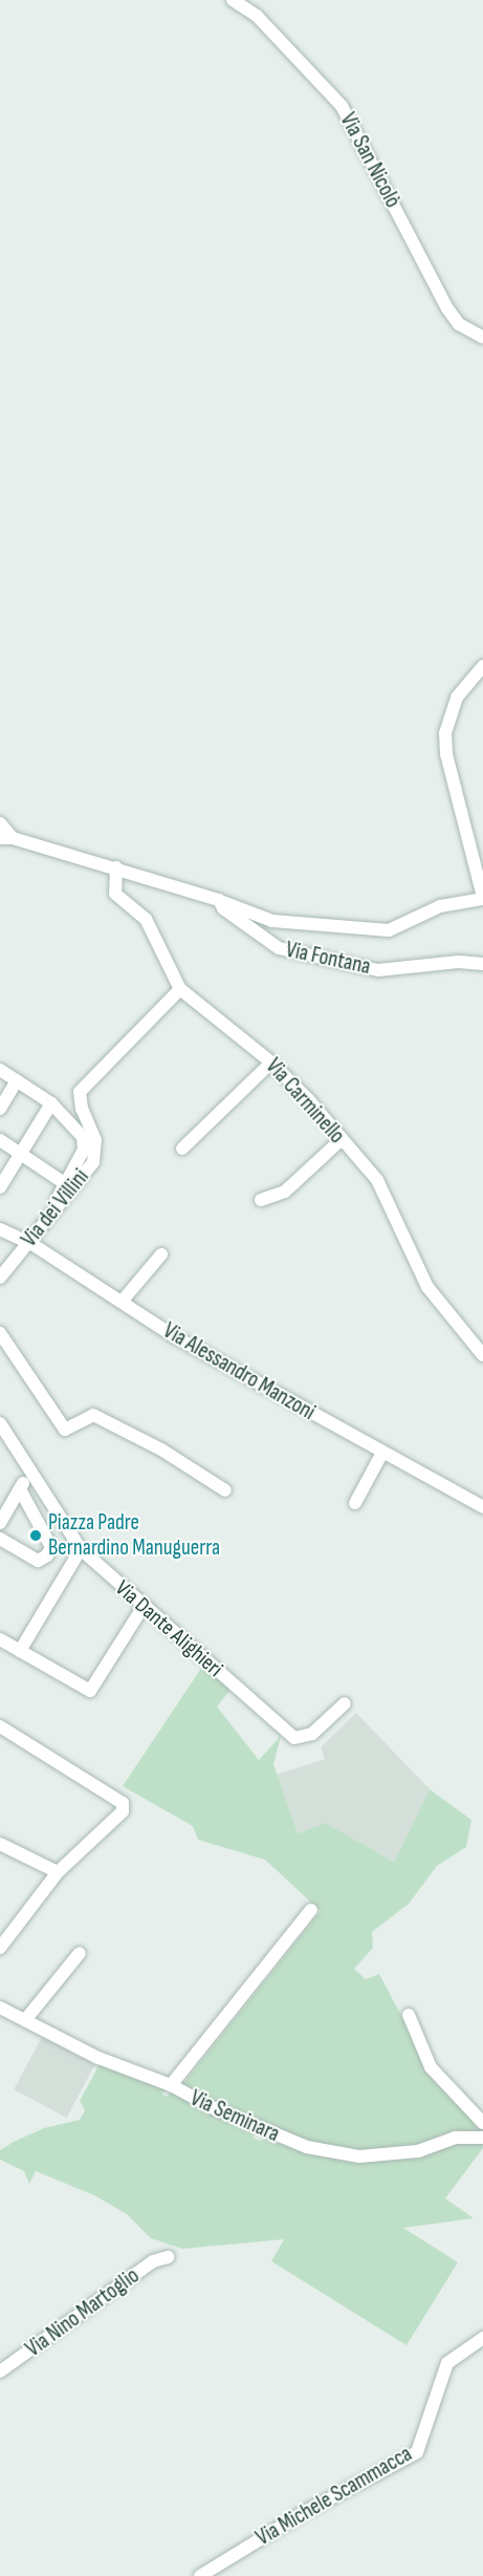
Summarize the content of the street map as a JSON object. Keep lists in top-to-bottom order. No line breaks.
{"streets":{"street":["Via San Nicolò","Via Fontana","Via Carminello","Via dei Villini","Via Alessandro Manzoni","Via Dante Alighieri","Via Seminara","Via Nino Martoglio","Via Michele Scammacca"]},"crossings":[["Via Fontana","Via Carminello"],["Via Carminello","Via dei Villini"],["Via dei Villini","Via Alessandro Manzoni"]],"places":["Piazza Padre Bernardino Manuguerra"]}
